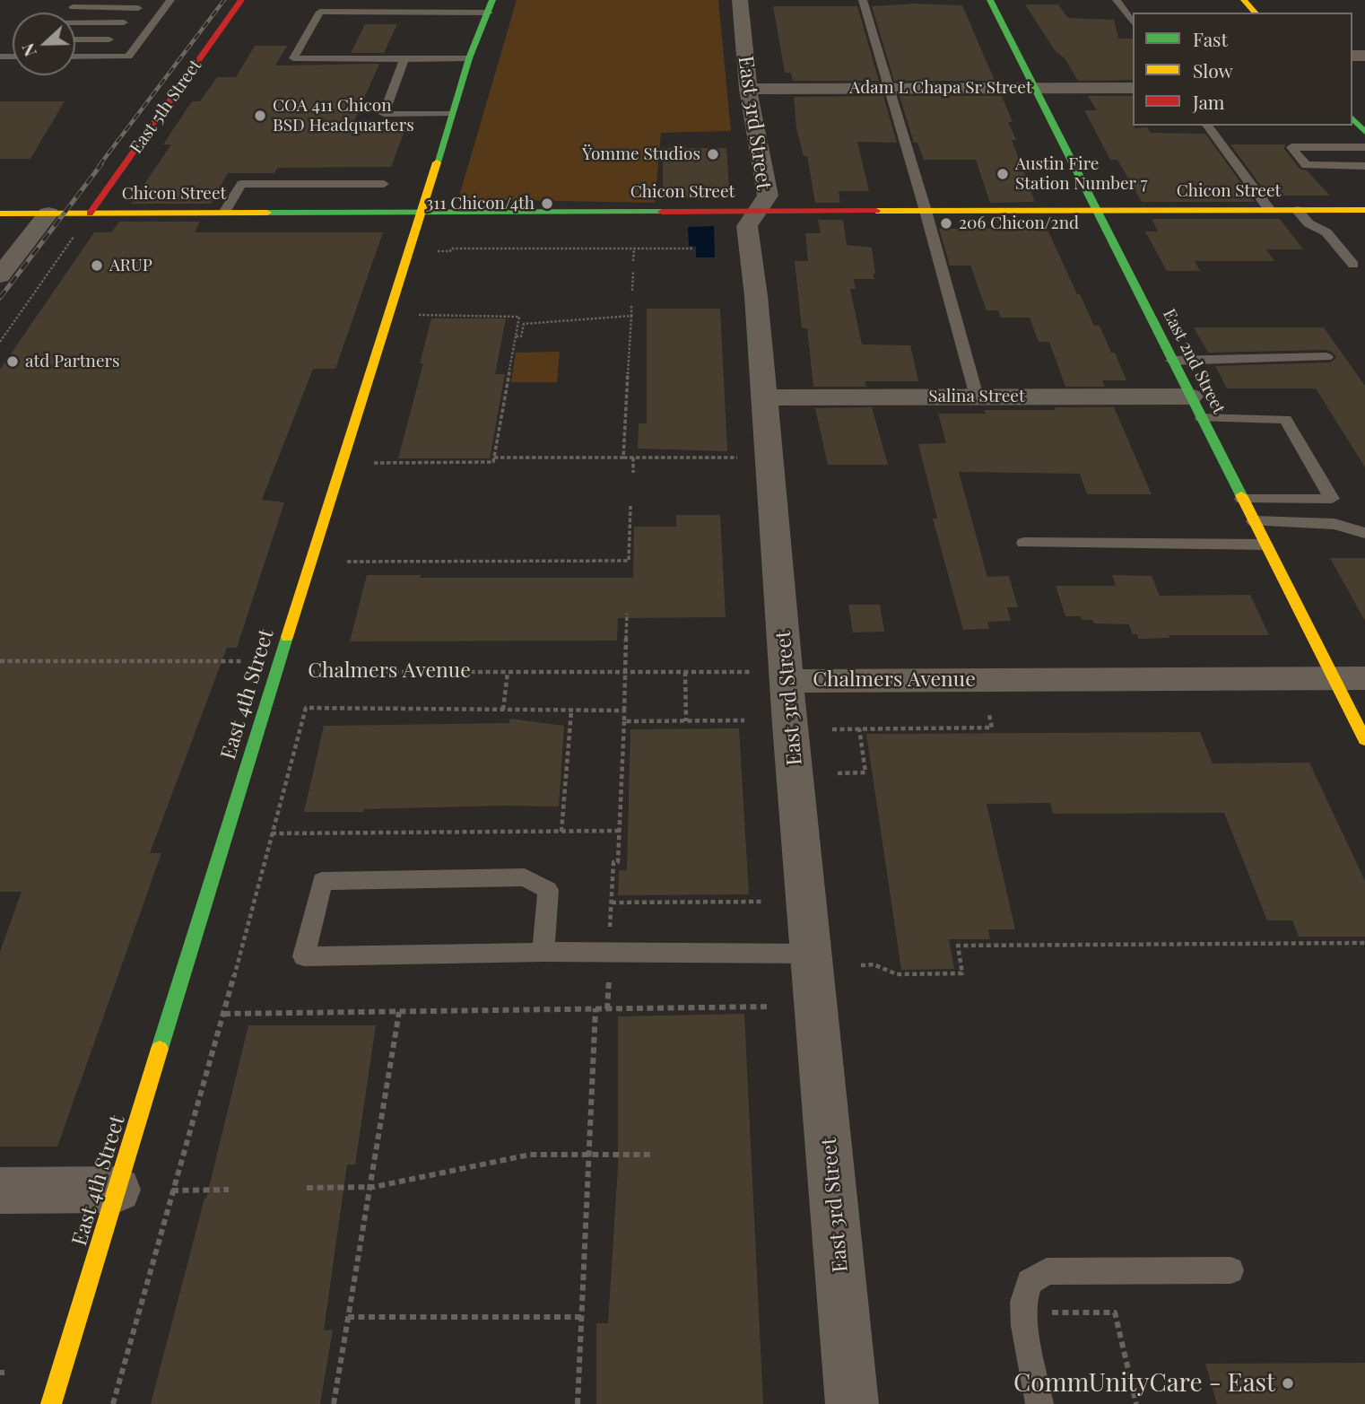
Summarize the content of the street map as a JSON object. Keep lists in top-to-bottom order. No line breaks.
{"streets":{"street":["Adam L Chapa Sr Street","East 5th Street","East 3rd Street","Chicon Street","East 2nd Street","Salina Street","Chalmers Avenue","East 4th Street"]},"crossings":[["Adam L Chapa Sr Street","East 3rd Street"],["Adam L Chapa Sr Street","East 2nd Street"],["East 5th Street","Chicon Street"],["East 3rd Street","Chicon Street"],["East 3rd Street","Salina Street"],["East 3rd Street","Chalmers Avenue"],["Chicon Street","East 2nd Street"],["Chicon Street","East 4th Street"],["East 2nd Street","Salina Street"],["East 2nd Street","Chalmers Avenue"],["Chalmers Avenue","East 4th Street"]],"places":["COA 411 Chicon BSD Headquarters","Ÿomme Studios","Austin Fire Station Number 7","311 Chicon/4th","206 Chicon/2nd","ARUP","atd Partners","CommUnityCare - East"],"legend":["Fast","Slow","Jam"],"north":"left"}
